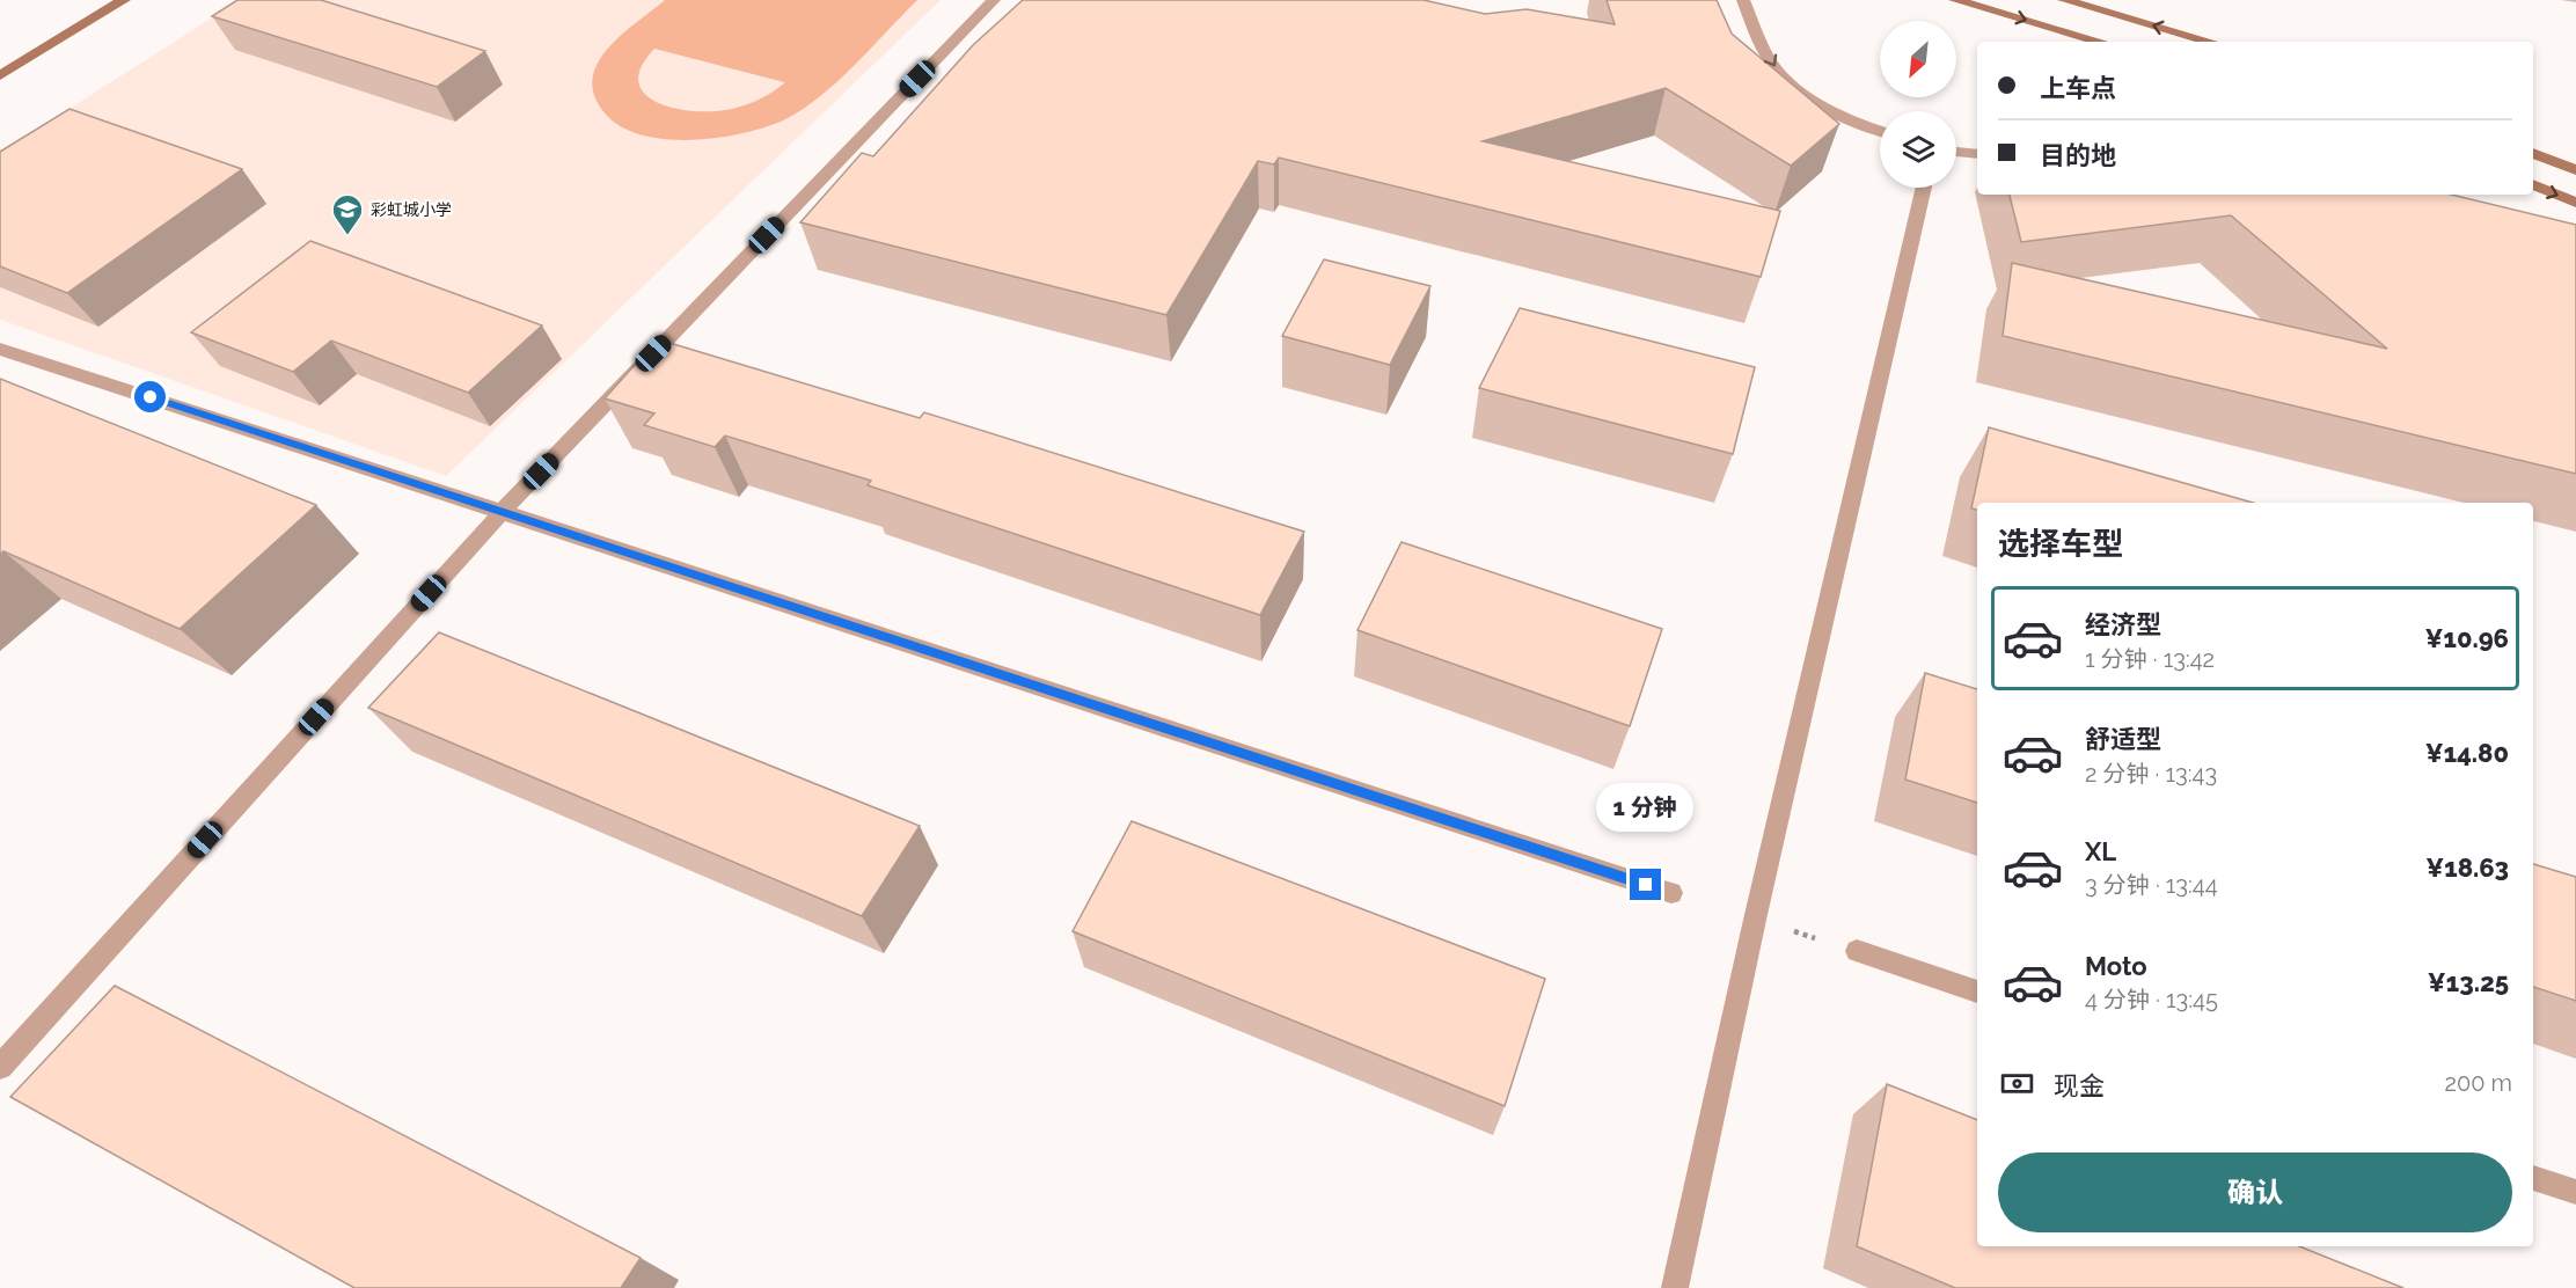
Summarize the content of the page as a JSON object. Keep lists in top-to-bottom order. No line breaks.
{"places":{"school or university":["彩虹城小学"]},"north":"bottom left","page":{"banner":["上车点","目的地"],"heading":"选择车型","list":[{"name":"经济型","note":"1 分钟 · 13:42","value":"¥10.96"},{"name":"舒适型","note":"2 分钟 · 13:43","value":"¥14.80"},{"name":"XL","note":"3 分钟 · 13:44","value":"¥18.63"},{"name":"Moto","note":"4 分钟 · 13:45","value":"¥13.25"}],"bubble":"1 分钟","pay":["现金","200 m"],"buttons":"确认"}}
